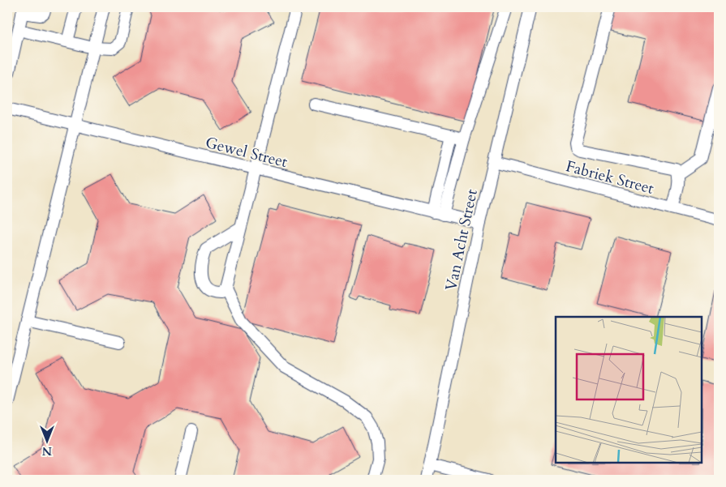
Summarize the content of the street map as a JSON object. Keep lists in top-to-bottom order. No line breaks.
{"streets":{"street":["Gewel Street","Fabriek Street","Van Acht Street"]},"crossings":[["Gewel Street","Van Acht Street"],["Fabriek Street","Van Acht Street"]],"north":"bottom"}
